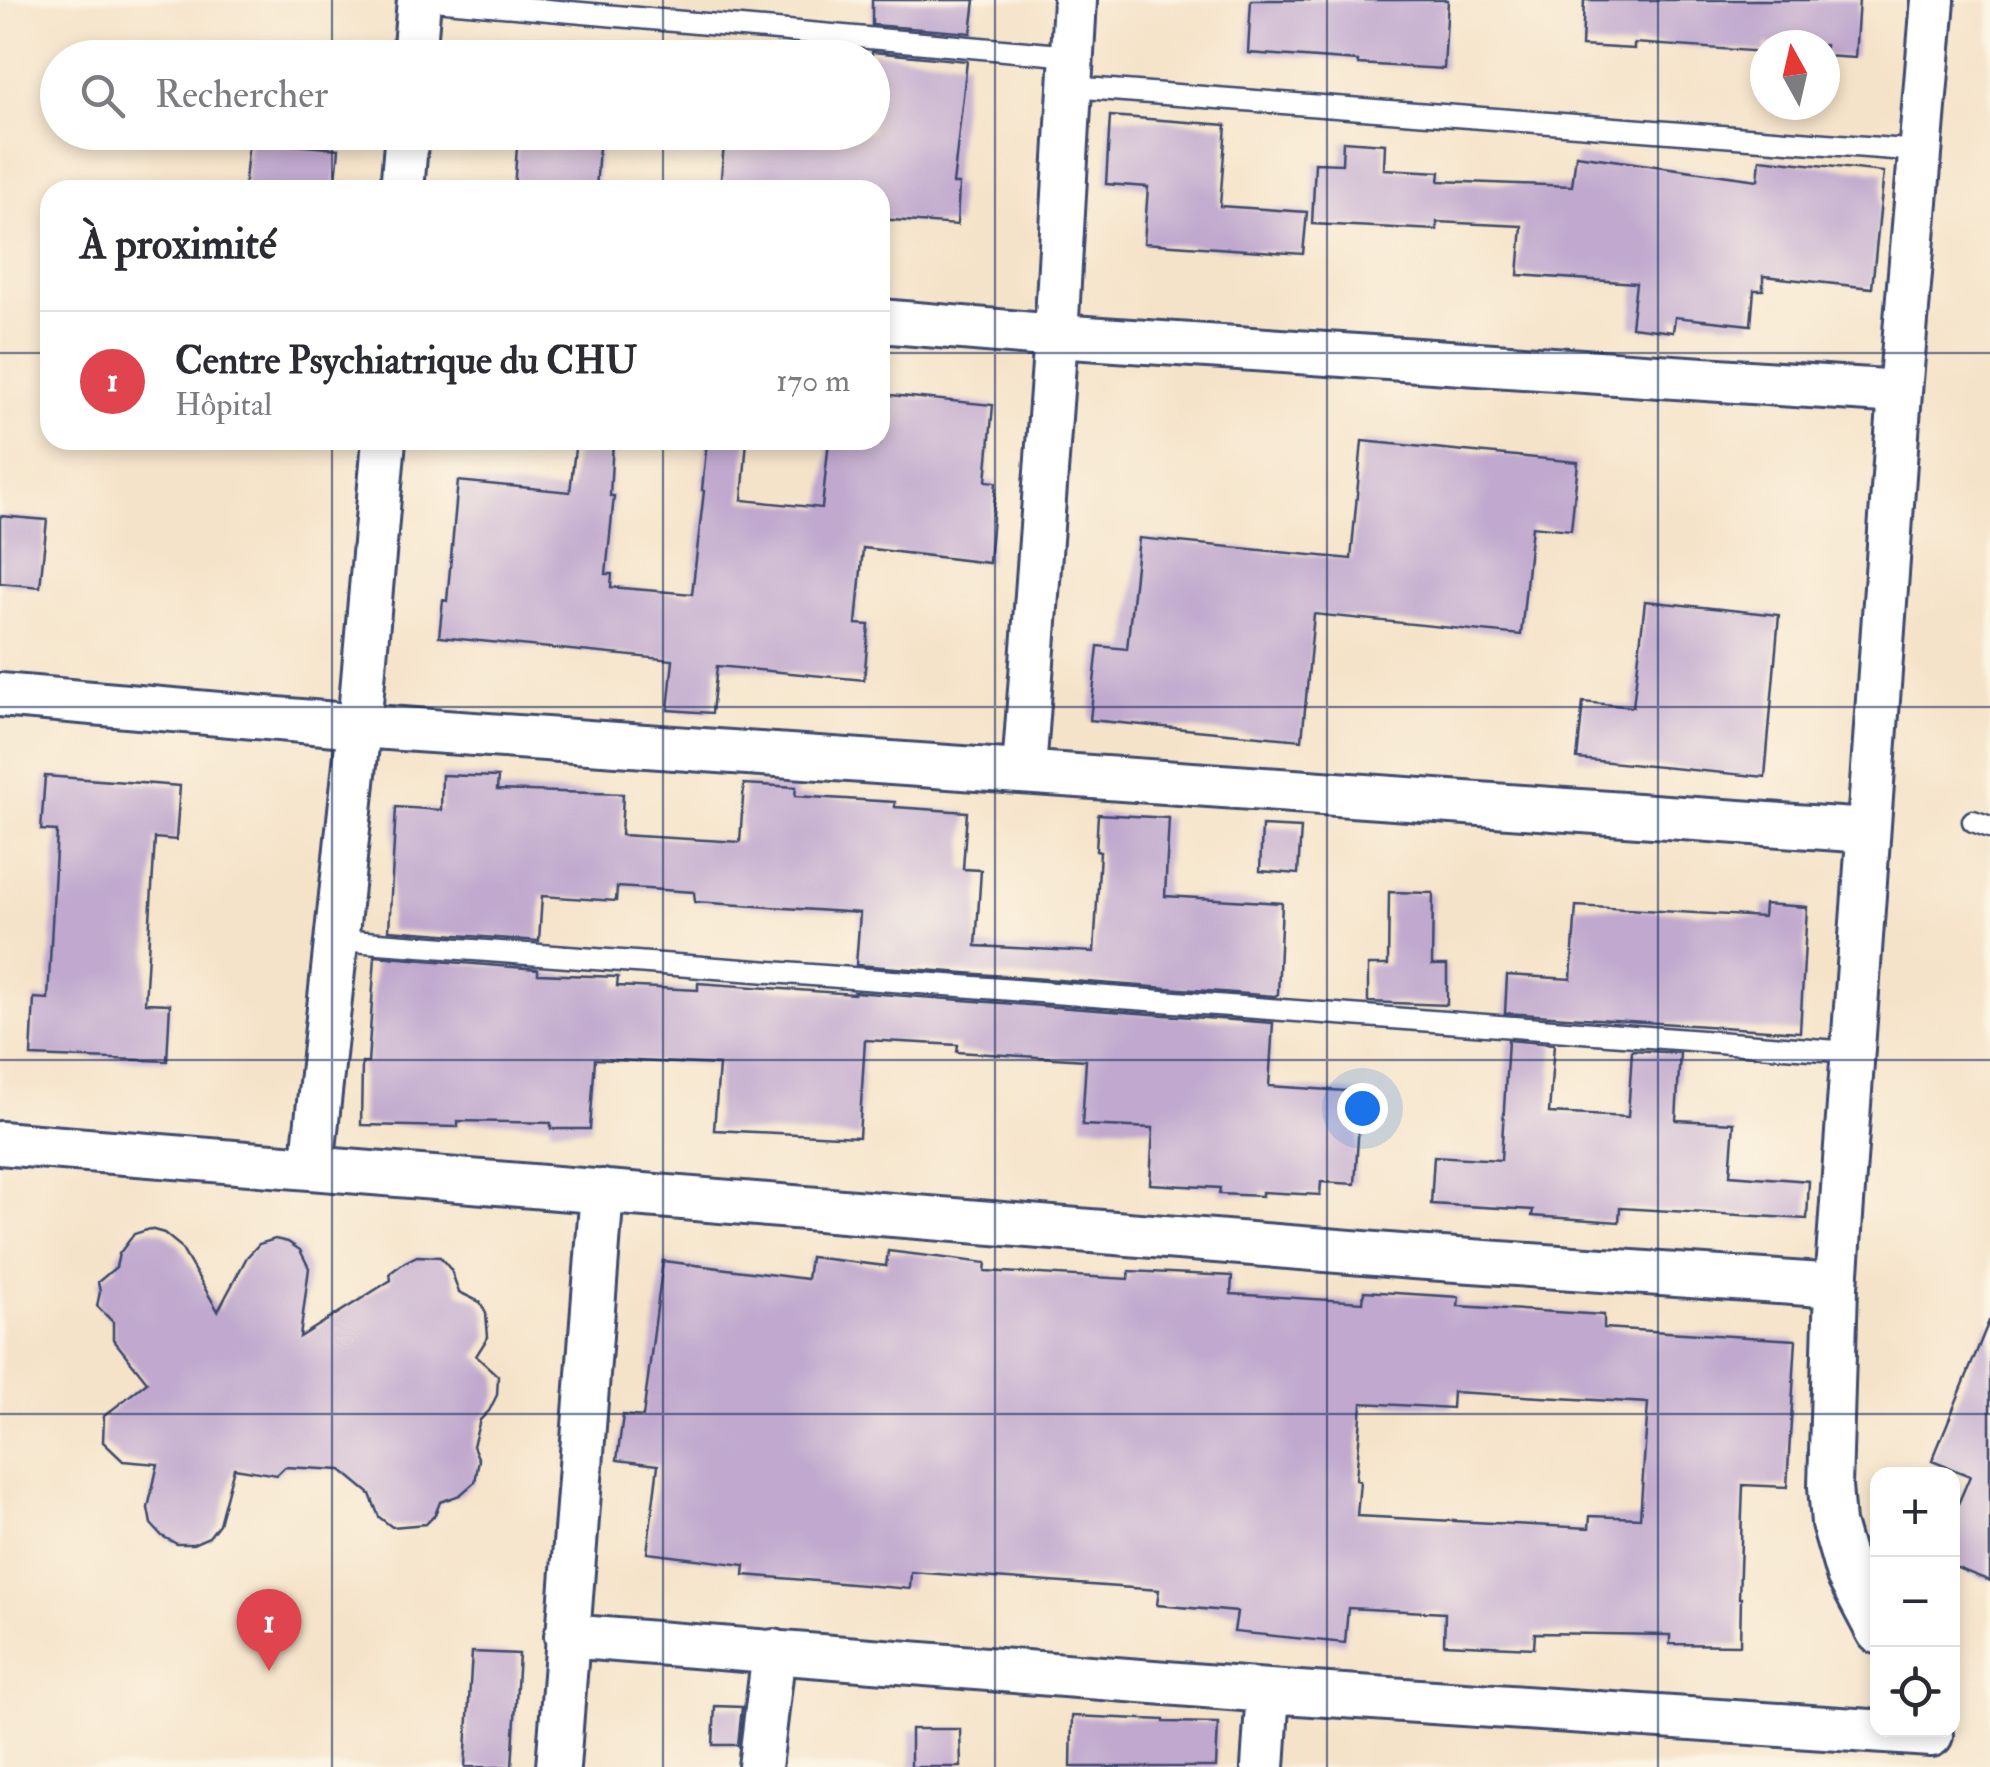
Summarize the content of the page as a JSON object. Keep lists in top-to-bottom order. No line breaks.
{"north":"top","page":{"search":"Rechercher","heading":"À proximité","list":[{"mark":"1","name":"Centre Psychiatrique du CHU","note":"Hôpital","value":"170 m"}],"map_buttons":["+","−"],"pins":"1"}}
